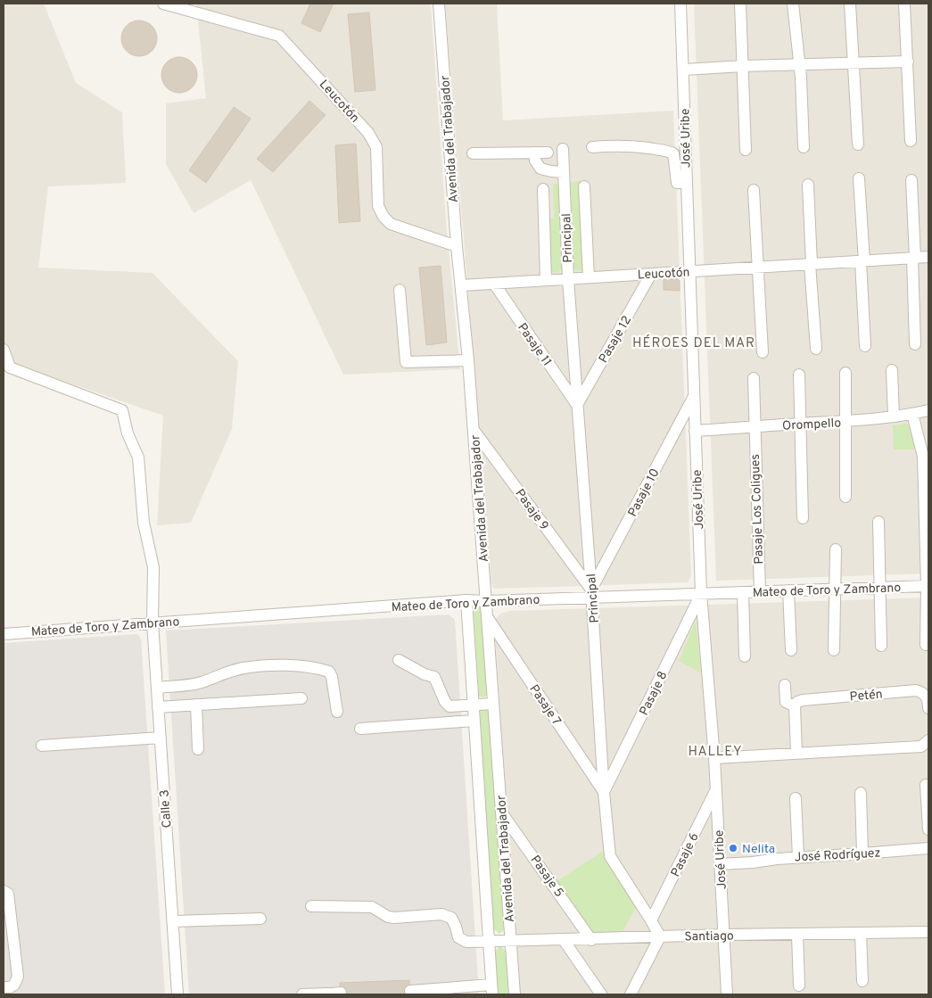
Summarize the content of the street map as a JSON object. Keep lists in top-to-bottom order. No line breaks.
{"streets":{"street":["Leucotón","José Uribe","Avenida del Trabajador","Principal","Pasaje 12","Pasaje 11","Orompello","Pasaje 10","Pasaje 9","Pasaje Los Coligues","Mateo de Toro y Zambrano","Pasaje 8","Petén","Pasaje 7","Calle 3","Pasaje 6","José Rodríguez","Pasaje 5","Santiago"]},"crossings":[["Leucotón","José Uribe"],["Leucotón","Avenida del Trabajador"],["Leucotón","Principal"],["Leucotón","Pasaje 12"],["Leucotón","Pasaje 11"],["José Uribe","Orompello"],["José Uribe","Pasaje 10"],["José Uribe","Mateo de Toro y Zambrano"],["José Uribe","Pasaje 8"],["José Uribe","Pasaje 6"],["José Uribe","José Rodríguez"],["José Uribe","Santiago"],["Avenida del Trabajador","Pasaje 9"],["Avenida del Trabajador","Mateo de Toro y Zambrano"],["Avenida del Trabajador","Pasaje 7"],["Avenida del Trabajador","Pasaje 5"],["Avenida del Trabajador","Santiago"],["Principal","Pasaje 12"],["Principal","Pasaje 11"],["Principal","Pasaje 10"],["Principal","Pasaje 9"],["Principal","Mateo de Toro y Zambrano"],["Principal","Pasaje 8"],["Principal","Pasaje 7"],["Principal","Pasaje 6"],["Principal","Santiago"],["Pasaje 12","Pasaje 11"],["Orompello","Pasaje Los Coligues"],["Pasaje 10","Pasaje 9"],["Pasaje 10","Mateo de Toro y Zambrano"],["Pasaje 9","Mateo de Toro y Zambrano"],["Pasaje Los Coligues","Mateo de Toro y Zambrano"],["Mateo de Toro y Zambrano","Pasaje 8"],["Mateo de Toro y Zambrano","Calle 3"],["Pasaje 8","Pasaje 7"],["Pasaje 5","Santiago"]],"districts":["HÉROES DEL MAR","HALLEY"],"places":["Nelita"]}
